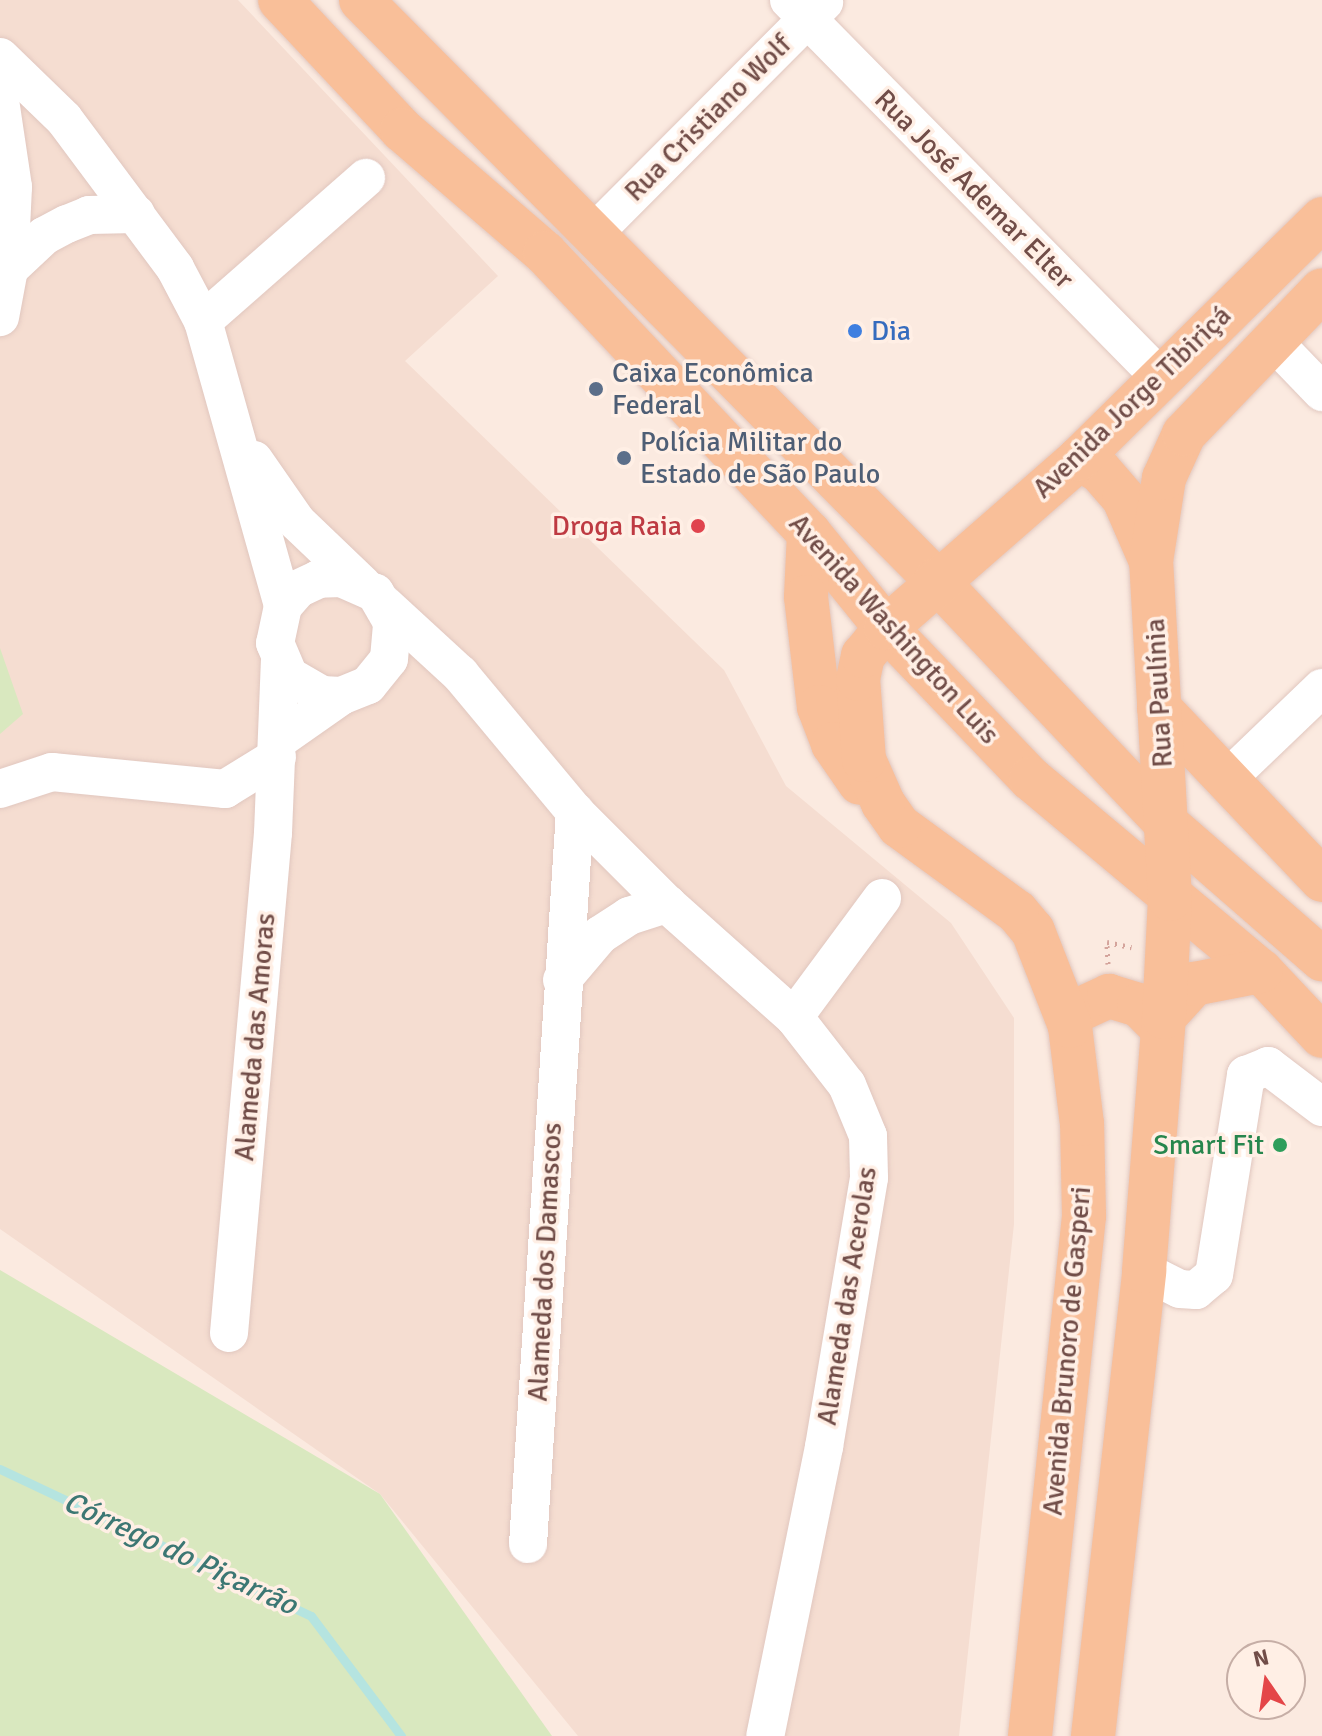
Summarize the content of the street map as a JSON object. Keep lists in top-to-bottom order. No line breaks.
{"streets":{"main road":["Avenida Jorge Tibiriçá","Avenida Washington Luis","Rua Paulínia","Avenida Brunoro de Gasperi"],"street":["Rua Cristiano Wolf","Rua José Ademar Elter","Alameda das Amoras","Alameda dos Damascos","Alameda das Acerolas"]},"crossings":[["Rua Cristiano Wolf","Rua José Ademar Elter"],["Rua Cristiano Wolf","Avenida Washington Luis"],["Rua José Ademar Elter","Avenida Jorge Tibiriçá"],["Avenida Jorge Tibiriçá","Avenida Washington Luis"],["Avenida Jorge Tibiriçá","Rua Paulínia"],["Avenida Jorge Tibiriçá","Avenida Brunoro de Gasperi"],["Avenida Washington Luis","Rua Paulínia"],["Avenida Washington Luis","Avenida Brunoro de Gasperi"],["Alameda das Amoras","Alameda das Acerolas"],["Alameda dos Damascos","Alameda das Acerolas"]],"water":["Córrego do Piçarrão"],"places":["Dia","Caixa Econômica Federal","Polícia Militar do Estado de São Paulo","Droga Raia","Smart Fit"],"north":"top"}
